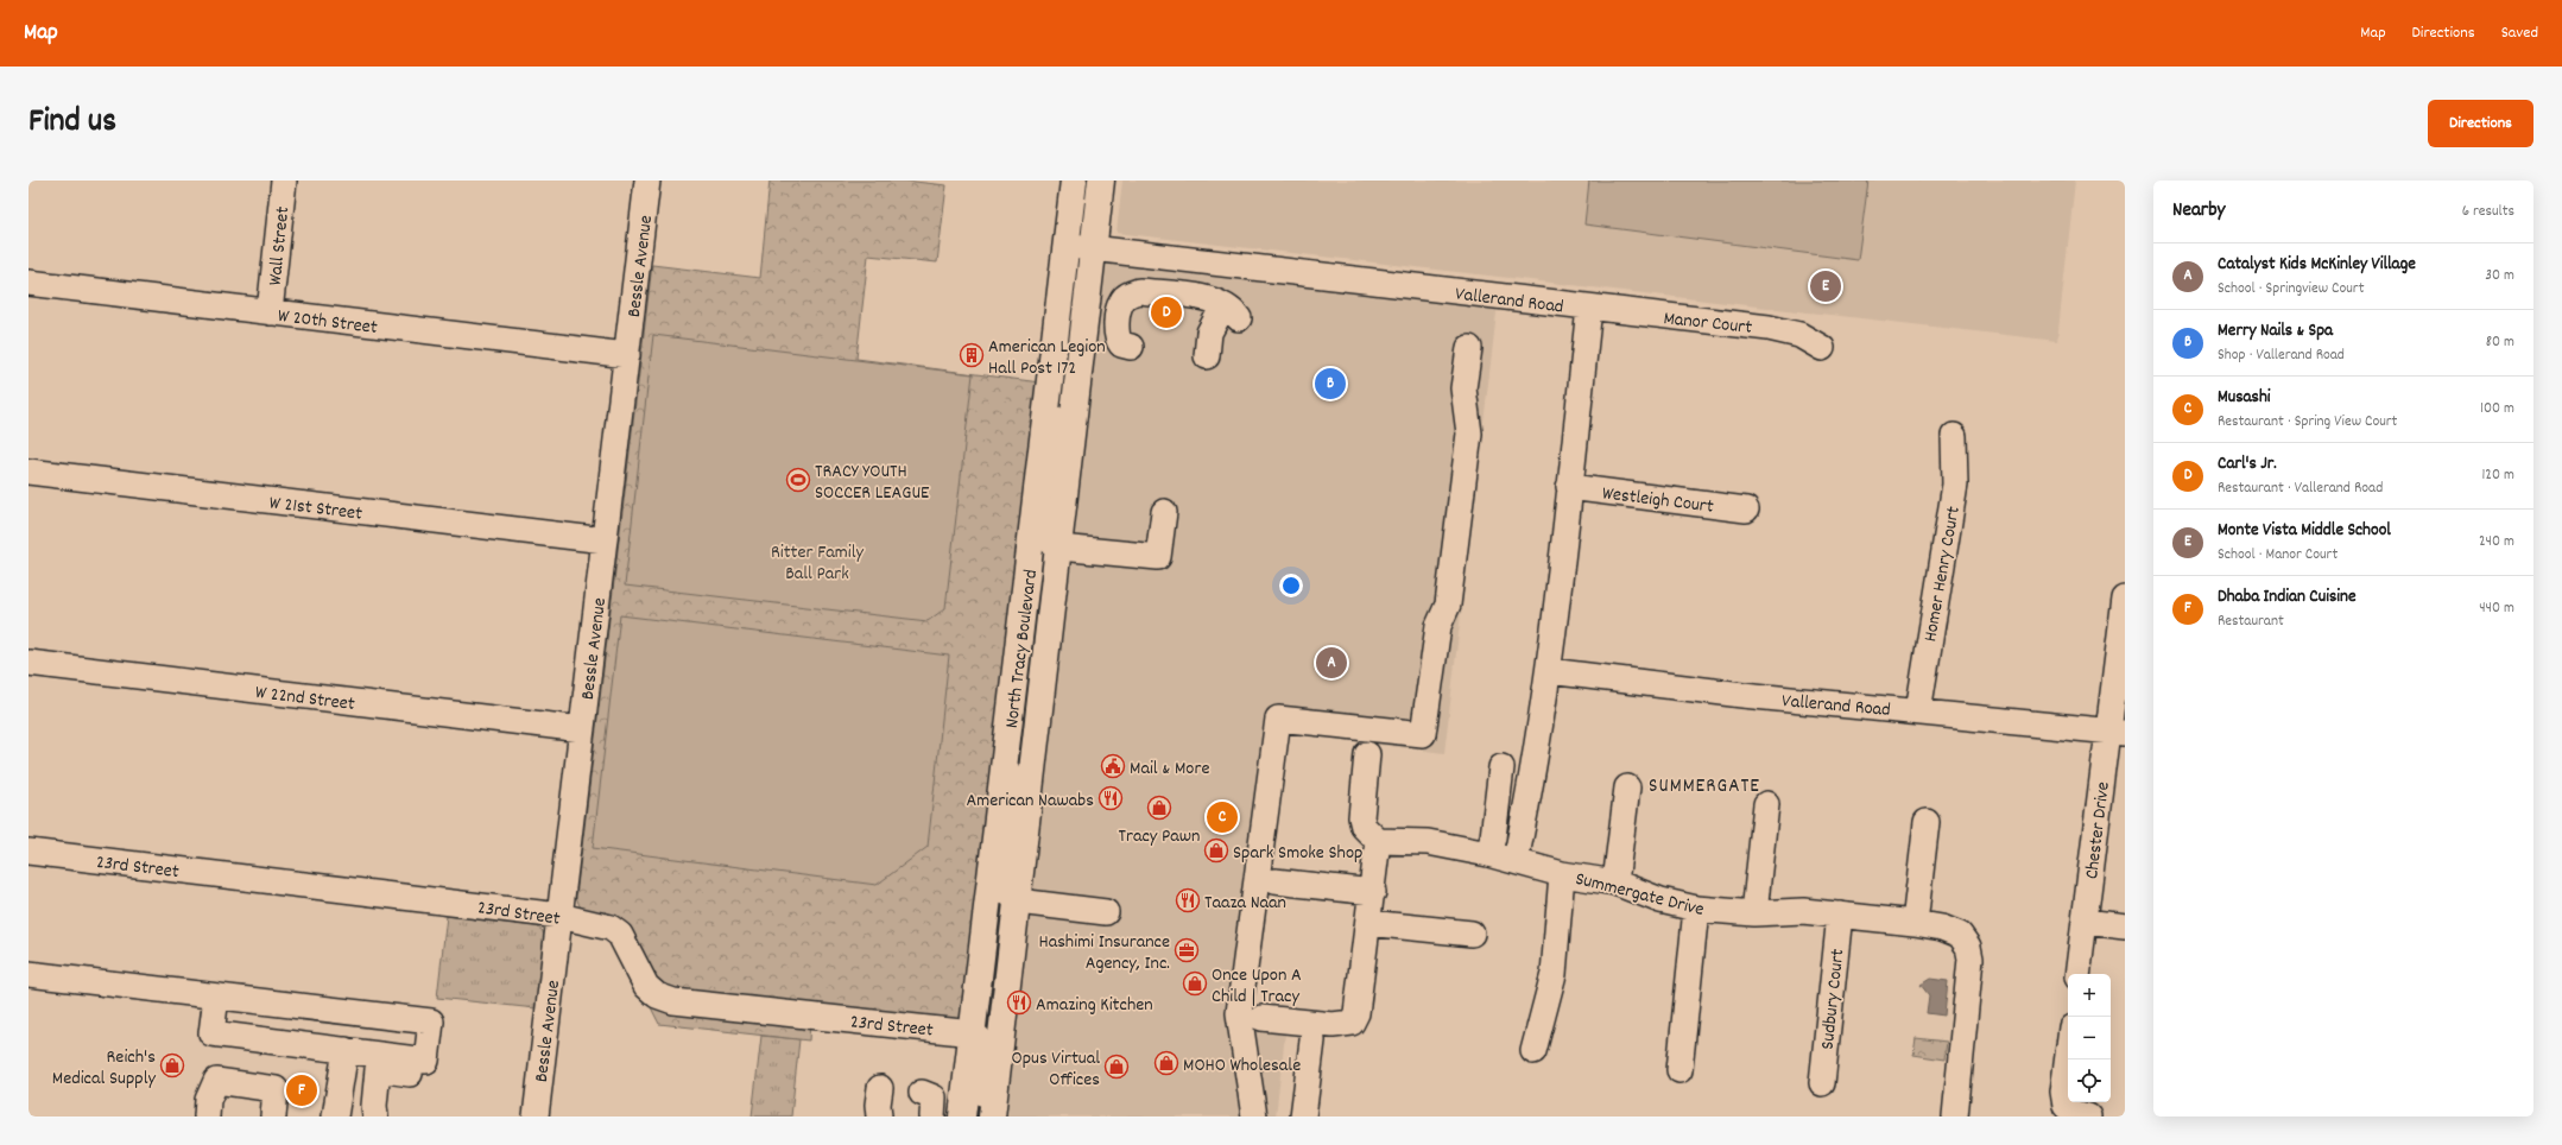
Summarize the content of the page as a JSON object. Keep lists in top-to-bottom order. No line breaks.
{"streets":{"main road":["North Tracy Boulevard"],"street":["Wall Street","Bessle Avenue","Vallerand Road","W 20th Street","Manor Court","Westleigh Court","W 21st Street","Homer Henry Court","W 22nd Street","Chester Drive","23rd Street","Summergate Drive","Sudbury Court"]},"crossings":[["Wall Street","W 20th Street"],["Bessle Avenue","W 20th Street"],["Bessle Avenue","W 21st Street"],["Bessle Avenue","W 22nd Street"],["Bessle Avenue","23rd Street"],["Vallerand Road","Manor Court"],["Vallerand Road","Westleigh Court"],["Vallerand Road","Homer Henry Court"],["Vallerand Road","North Tracy Boulevard"],["Vallerand Road","Chester Drive"],["Vallerand Road","Summergate Drive"],["North Tracy Boulevard","23rd Street"],["Summergate Drive","Sudbury Court"]],"districts":["SUMMERGATE"],"parks":["Ritter Family Ball Park"],"places":{"building":["American Legion Hall Post 172"],"sports":["TRACY YOUTH SOCCER LEAGUE"],"public building":["Mail & More"],"restaurant":["American Nawabs","Taaza Naan","Amazing Kitchen"],"shop":["Tracy Pawn","Spark Smoke Shop","Once Upon A Child | Tracy","MOHO Wholesale","Reich's Medical Supply","Opus Virtual Offices"],"office":["Hashimi Insurance Agency, Inc."]},"page":{"header":"Map","nav":["Map","Directions","Saved"],"title":"Find us","buttons":"Directions","heading":["Nearby","6 results"],"list":[{"mark":"A","name":"Catalyst Kids McKinley Village","note":"School · Springview Court","value":"30 m"},{"mark":"B","name":"Merry Nails & Spa","note":"Shop · Vallerand Road","value":"80 m"},{"mark":"C","name":"Musashi","note":"Restaurant · Spring View Court","value":"100 m"},{"mark":"D","name":"Carl's Jr.","note":"Restaurant · Vallerand Road","value":"120 m"},{"mark":"E","name":"Monte Vista Middle School","note":"School · Manor Court","value":"240 m"},{"mark":"F","name":"Dhaba Indian Cuisine","note":"Restaurant","value":"440 m"}],"pins":["E","D","B","A","C","F"],"map_buttons":["+","−"]}}
